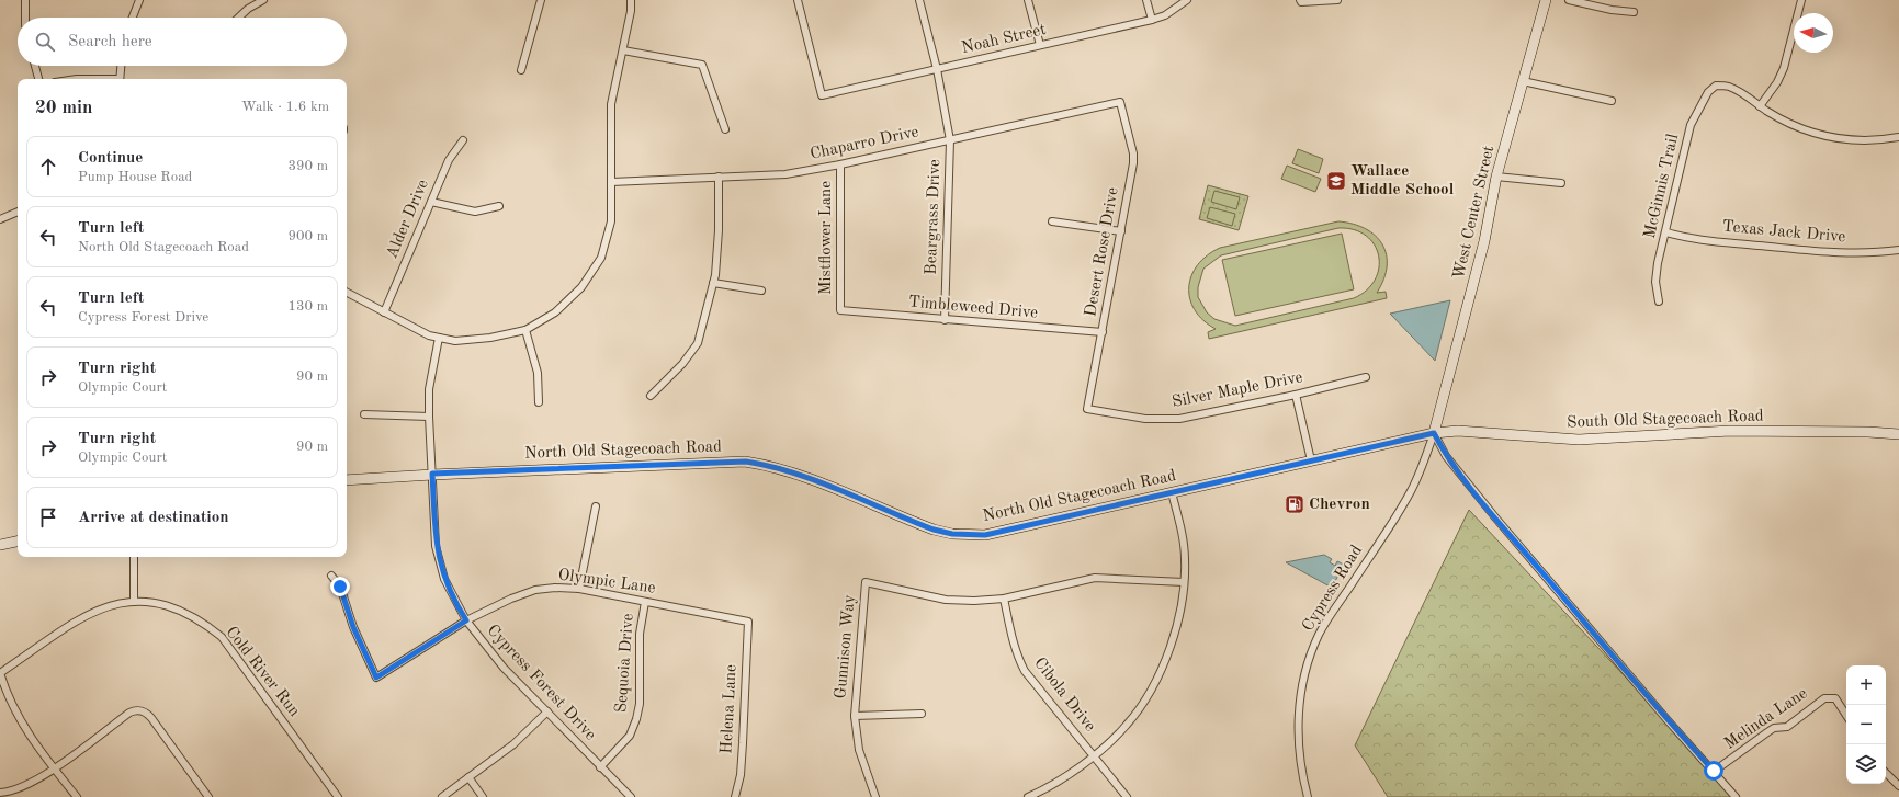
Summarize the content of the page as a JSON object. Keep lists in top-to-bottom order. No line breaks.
{"streets":{"street":["Noah Street","Chaparro Drive","McGinnis Trail","West Center Street","Beargrass Drive","Alder Drive","Texas Jack Drive","Mistflower Lane","Desert Rose Drive","Timbleweed Drive","Silver Maple Drive","South Old Stagecoach Road","North Old Stagecoach Road","Olympic Lane","Cypress Road","Gunnison Way","Sequoia Drive","Cold River Run","Cypress Forest Drive","Cibola Drive","Helena Lane","Melinda Lane"]},"crossings":[["Noah Street","Beargrass Drive"],["Chaparro Drive","Beargrass Drive"],["Chaparro Drive","Mistflower Lane"],["Chaparro Drive","Desert Rose Drive"],["McGinnis Trail","Texas Jack Drive"],["West Center Street","South Old Stagecoach Road"],["West Center Street","North Old Stagecoach Road"],["West Center Street","Cypress Road"],["Beargrass Drive","Timbleweed Drive"],["Mistflower Lane","Timbleweed Drive"],["Desert Rose Drive","Timbleweed Drive"],["Desert Rose Drive","Silver Maple Drive"],["South Old Stagecoach Road","North Old Stagecoach Road"],["South Old Stagecoach Road","Cypress Road"],["North Old Stagecoach Road","Cypress Road"],["North Old Stagecoach Road","Cypress Forest Drive"],["Olympic Lane","Sequoia Drive"],["Olympic Lane","Cypress Forest Drive"],["Olympic Lane","Helena Lane"],["Gunnison Way","Cibola Drive"],["Sequoia Drive","Cypress Forest Drive"]],"places":{"school or university":["Wallace Middle School"],"fuel station":["Chevron"]},"north":"left","page":{"search":"Search here","heading":["20 min","Walk · 1.6 km"],"list":[["Continue","Pump House Road","390 m"],["Turn left","North Old Stagecoach Road","900 m"],["Turn left","Cypress Forest Drive","130 m"],["Turn right","Olympic Court","90 m"],["Turn right","Olympic Court","90 m"],"Arrive at destination"],"map_buttons":["+","−"]}}
